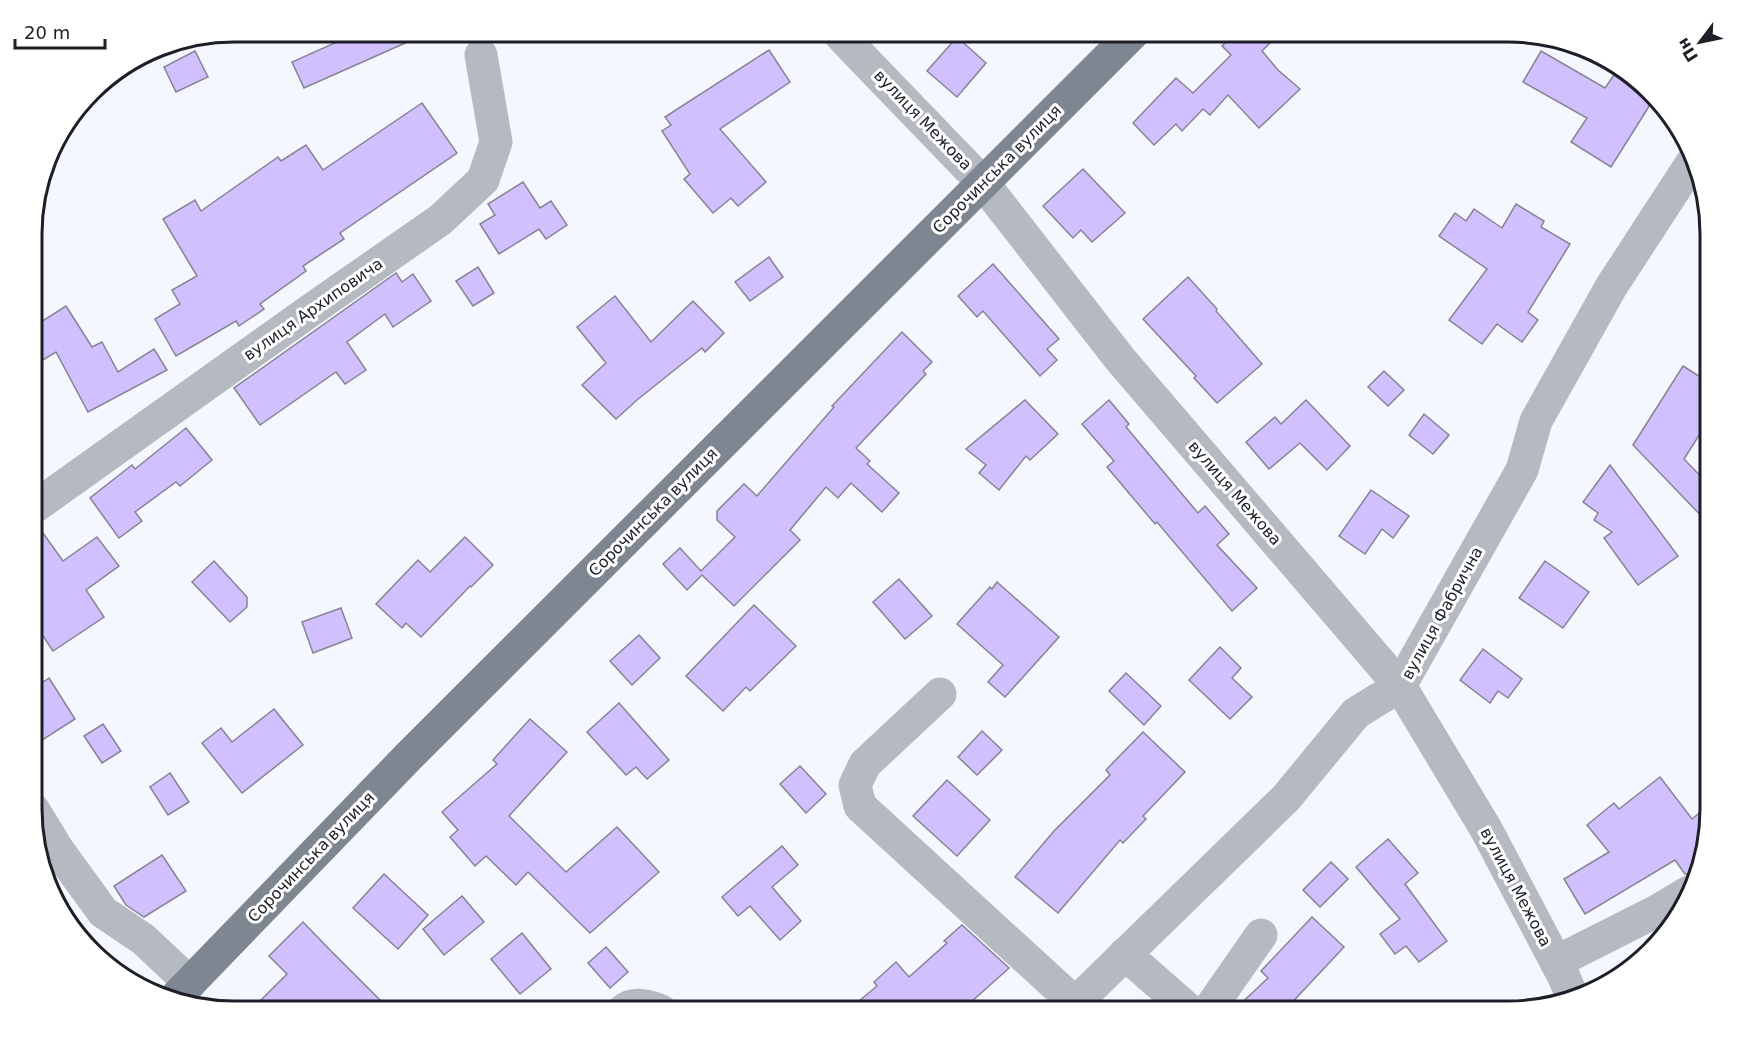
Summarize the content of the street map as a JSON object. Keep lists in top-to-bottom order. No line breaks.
{"streets":{"main road":["Сорочинська вулиця"],"street":["вулиця Межова","вулиця Архиповича","вулиця Фабрична"]},"crossings":[["вулиця Межова","Сорочинська вулиця"],["вулиця Межова","вулиця Фабрична"]],"scale_bar":"20 m","north":"bottom left"}
